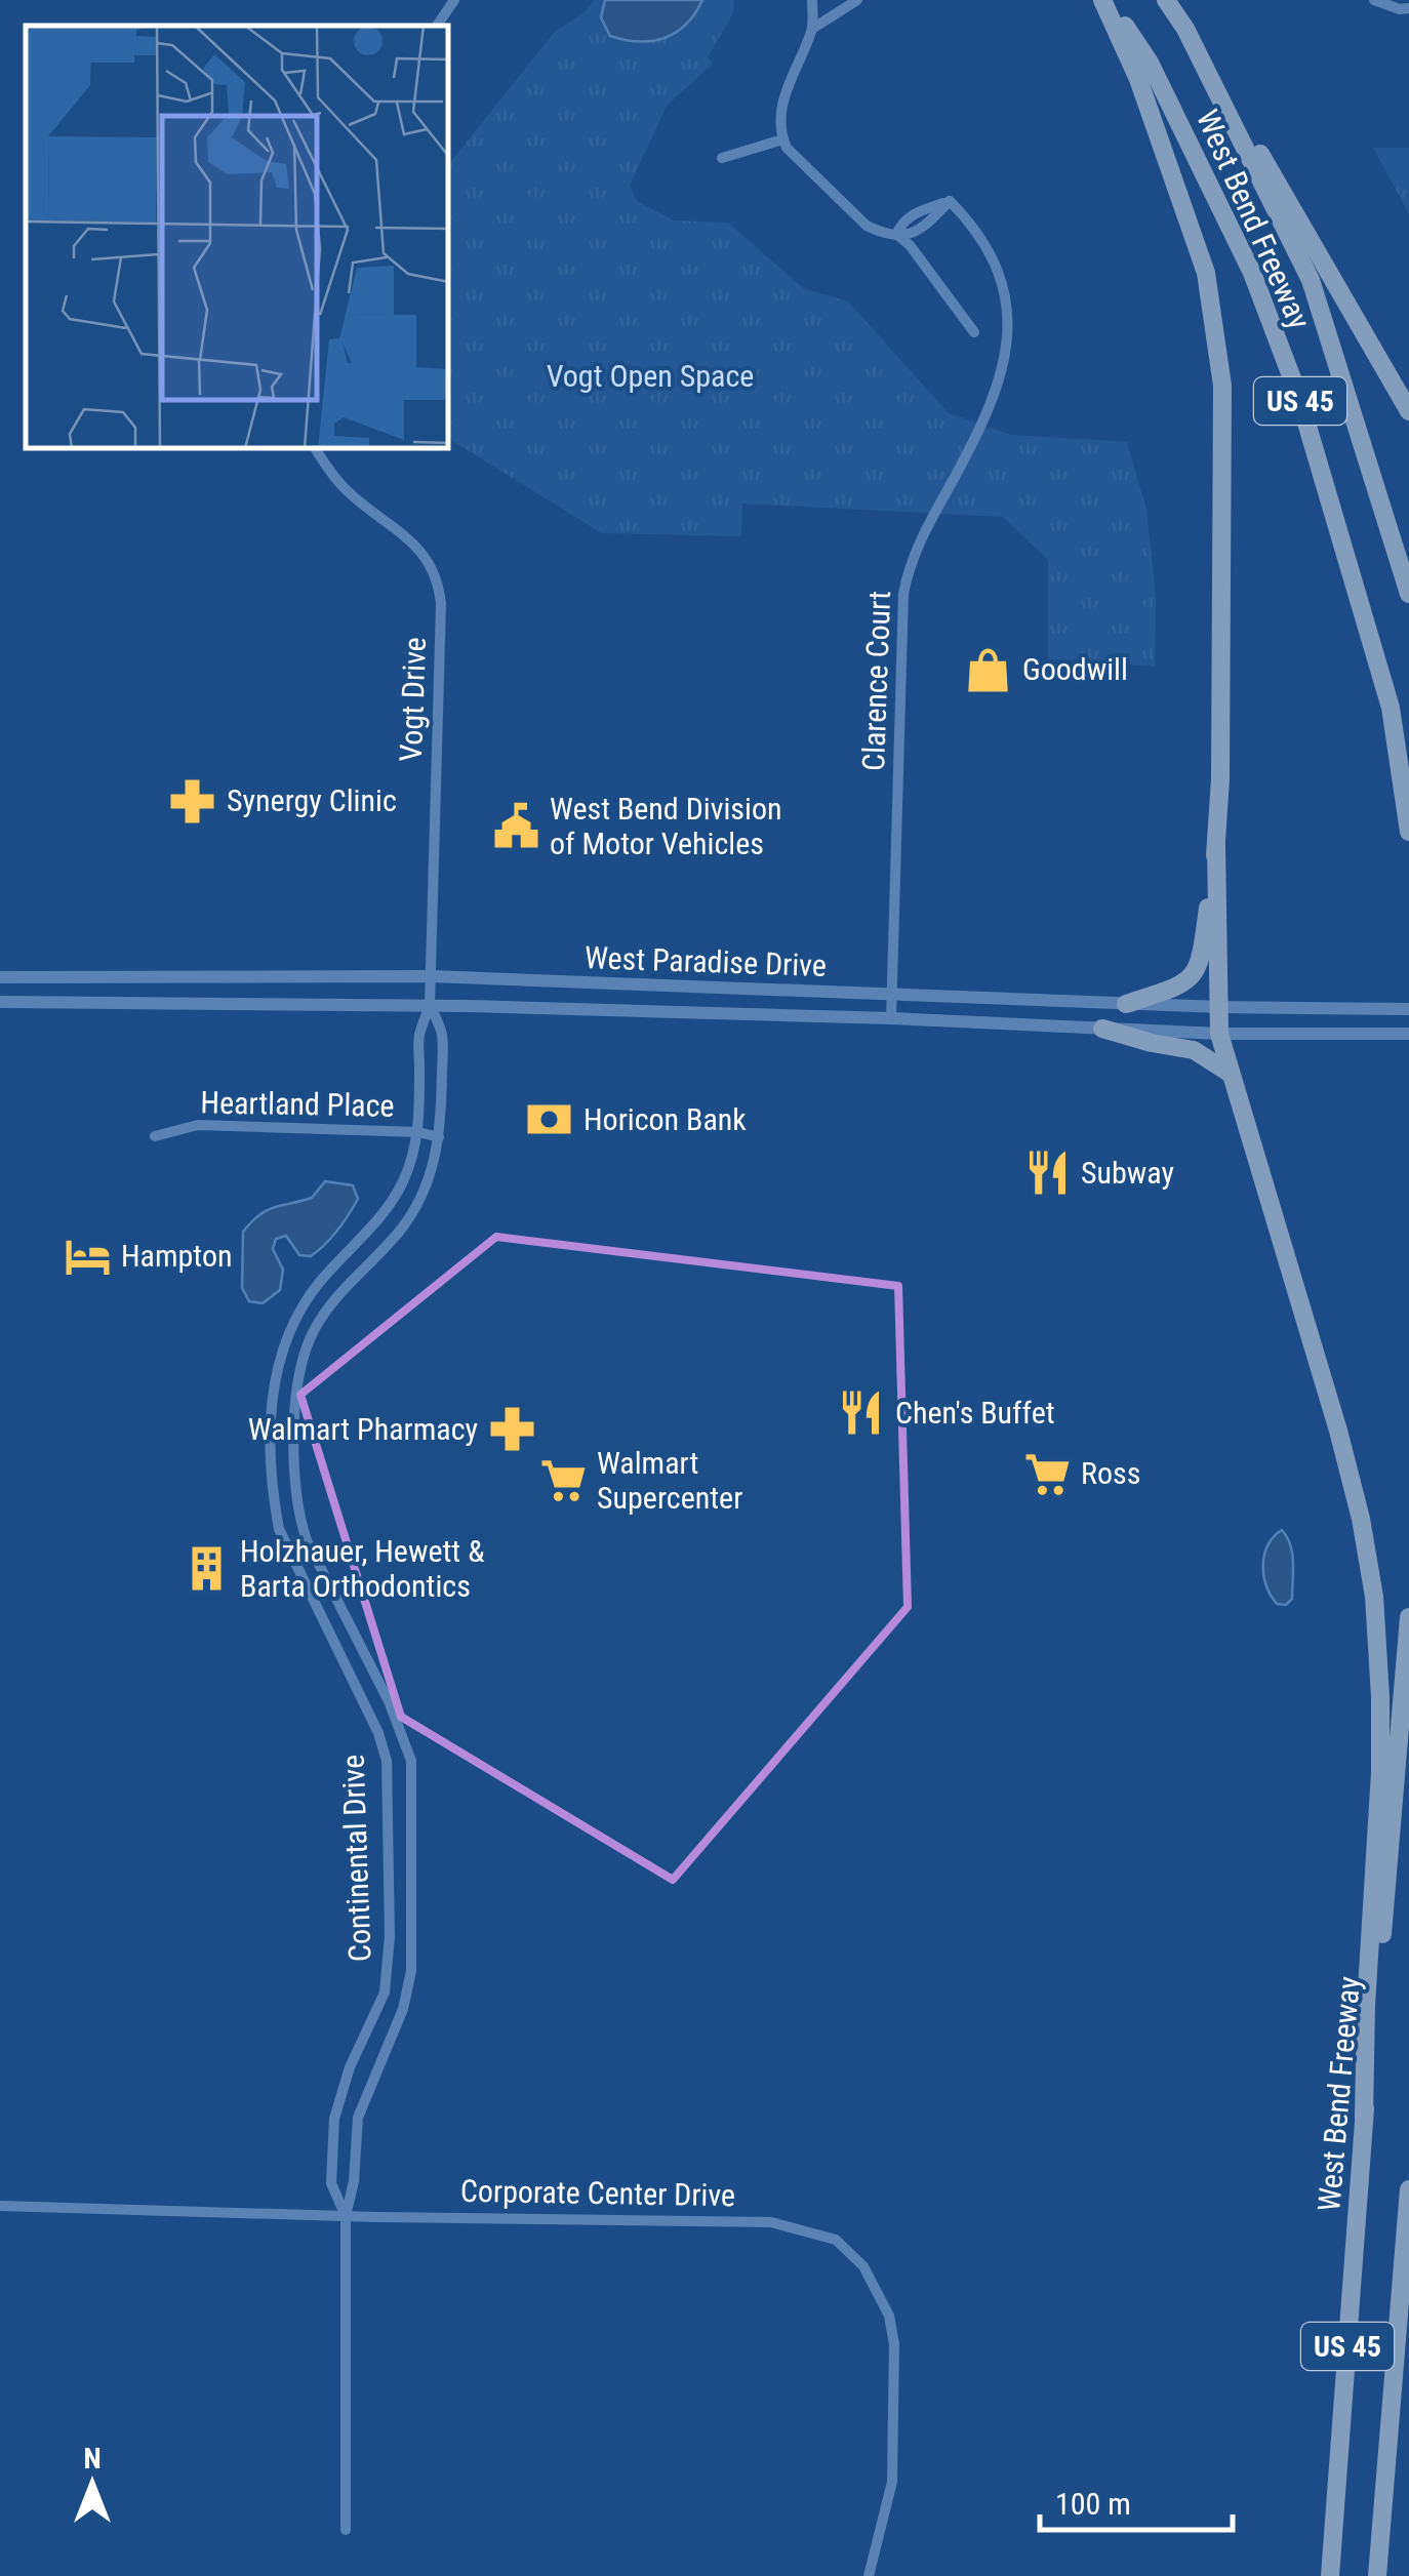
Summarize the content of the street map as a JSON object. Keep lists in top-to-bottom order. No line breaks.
{"streets":{"highway":["West Bend Freeway","US 45"],"street":["Clarence Court","Vogt Drive","West Paradise Drive","Heartland Place","Continental Drive","Corporate Center Drive"]},"crossings":[["Clarence Court","West Paradise Drive"],["Vogt Drive","West Paradise Drive"],["Vogt Drive","Continental Drive"],["West Paradise Drive","Continental Drive"],["Heartland Place","Continental Drive"],["Continental Drive","Corporate Center Drive"]],"parks":["Vogt Open Space"],"places":{"shop":["Goodwill"],"pharmacy":["Synergy Clinic","Walmart Pharmacy"],"public building":["West Bend Division of Motor Vehicles"],"bank":["Horicon Bank"],"restaurant":["Subway","Chen's Buffet"],"hotel":["Hampton"],"supermarket":["Ross","Walmart Supercenter"],"building":["Holzhauer, Hewett & Barta Orthodontics"]},"scale_bar":"100 m","north":"top"}
